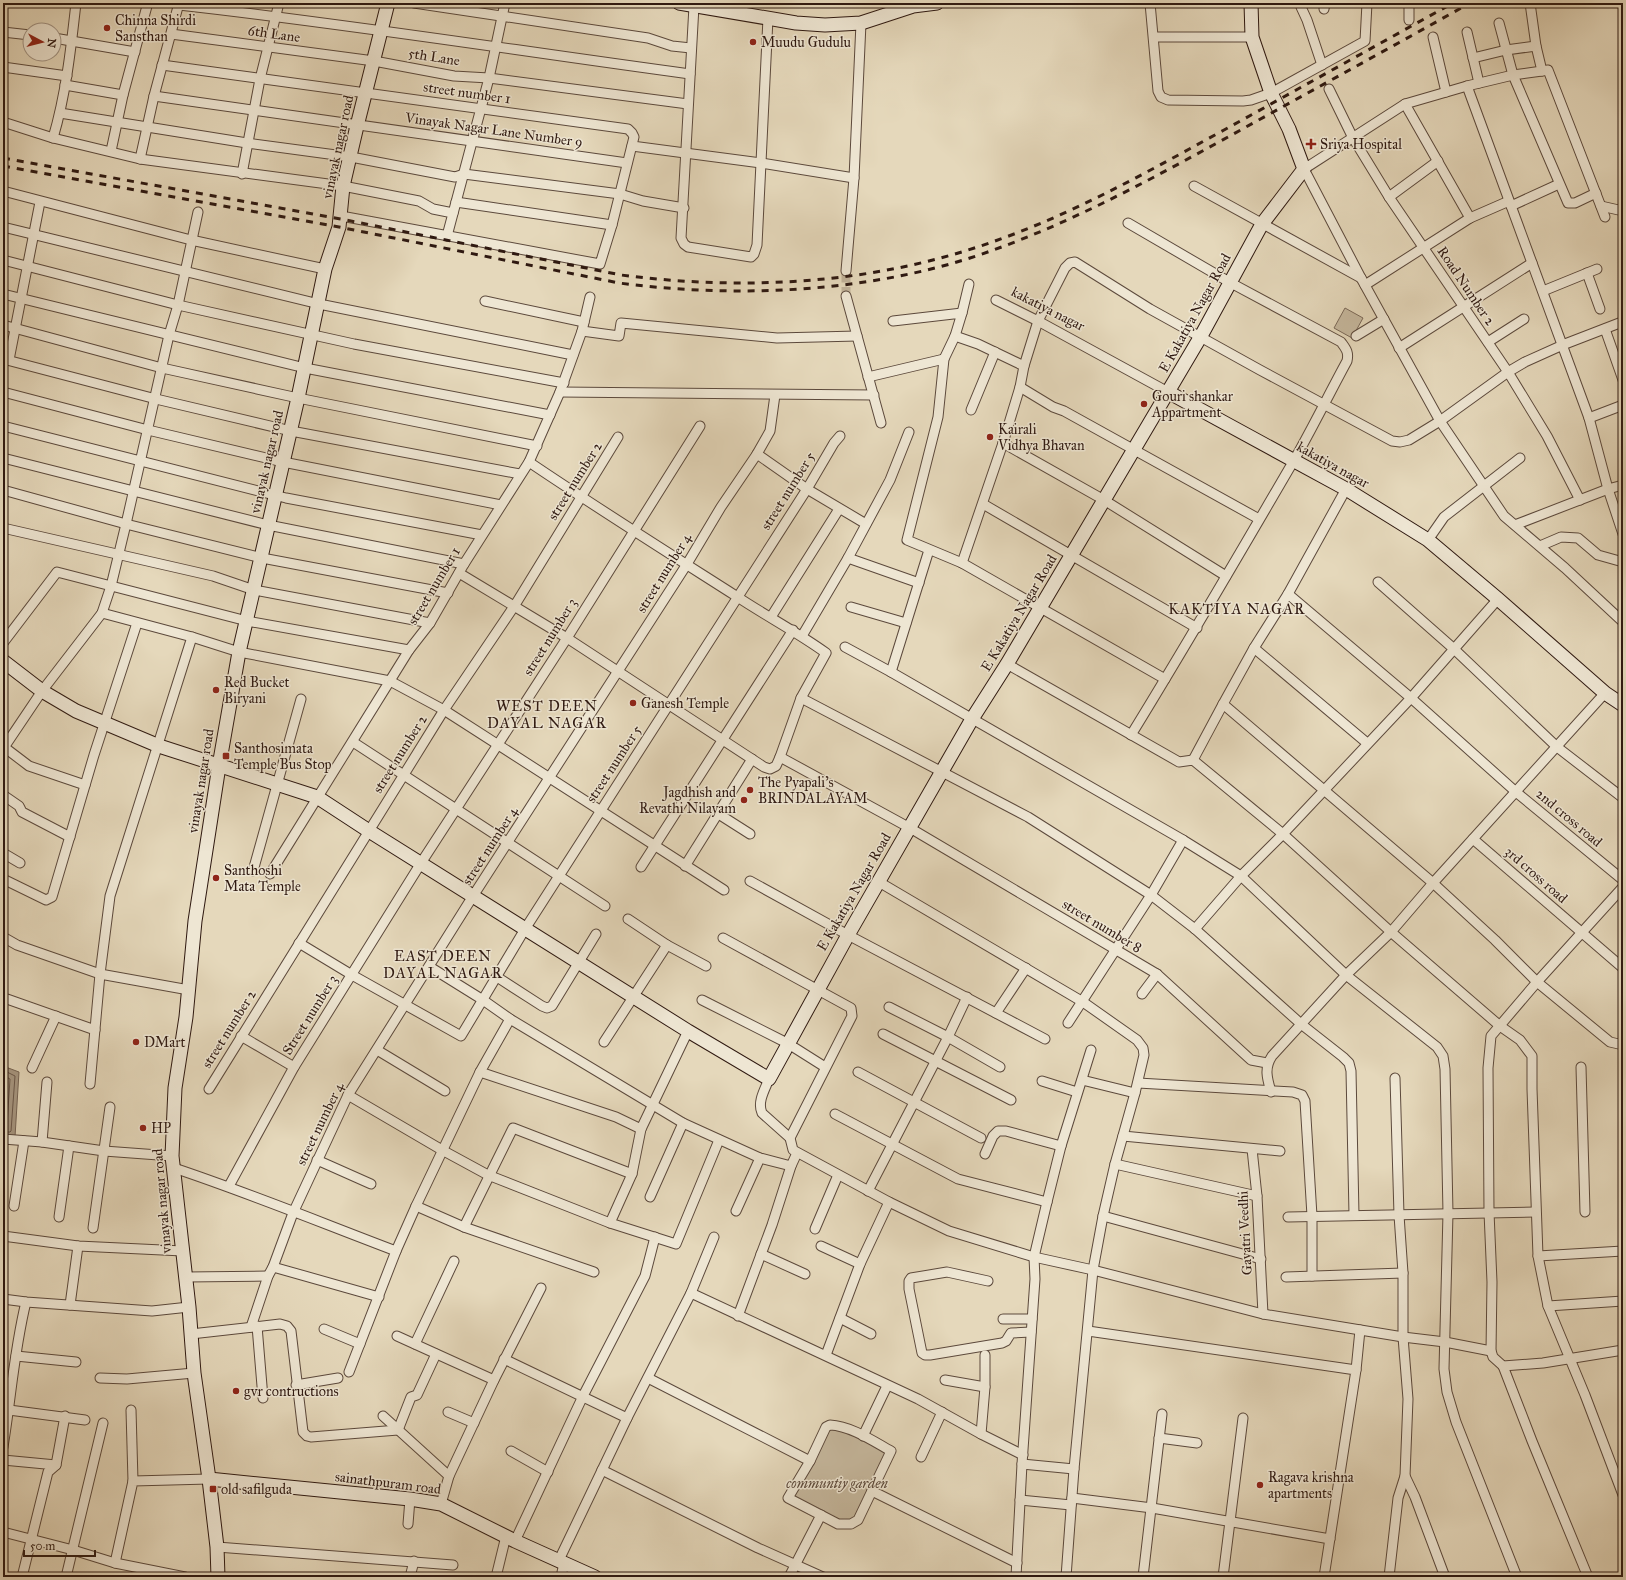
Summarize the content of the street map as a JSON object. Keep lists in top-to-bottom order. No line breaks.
{"streets":{"street":["6th Lane","5th Lane","street number 1","Vinayak Nagar Lane Number 9","vinayak nagar road","Road Number 2","kakatiya nagar","E Kakatiya Nagar Road","street number 2","street number 5","street number 4","street number 3","2nd cross road","3rd cross road","street number 8","Street number 3","Gayatri Veedhi","sainathpuram road"]},"crossings":[["6th Lane","5th Lane"],["6th Lane","vinayak nagar road"],["5th Lane","vinayak nagar road"],["street number 1","vinayak nagar road"],["Vinayak Nagar Lane Number 9","vinayak nagar road"],["vinayak nagar road","sainathpuram road"],["kakatiya nagar","E Kakatiya Nagar Road"],["E Kakatiya Nagar Road","street number 8"],["street number 5","street number 4"],["street number 3","Street number 3"]],"districts":["KAKTIYA NAGAR","WEST DEEN DAYAL NAGAR","EAST DEEN DAYAL NAGAR"],"parks":["communtiy garden"],"places":{"other":["Chinna Shirdi Sansthan","Muudu Gudulu","Gouri shankar Appartment","Kairali Vidhya Bhavan","Red Bucket Biryani","Ganesh Temple","The Pyapali's BRINDALAYAM","Jagdhish and Revathi Nilayam","Santhoshi Mata Temple","DMart","HP","gvr contructions","Ragava krishna apartments"],"health":["Sriya Hospital"],"transit":["Santhosimata Temple Bus Stop","old safilguda"]},"scale_bar":"50 m","north":"right"}
